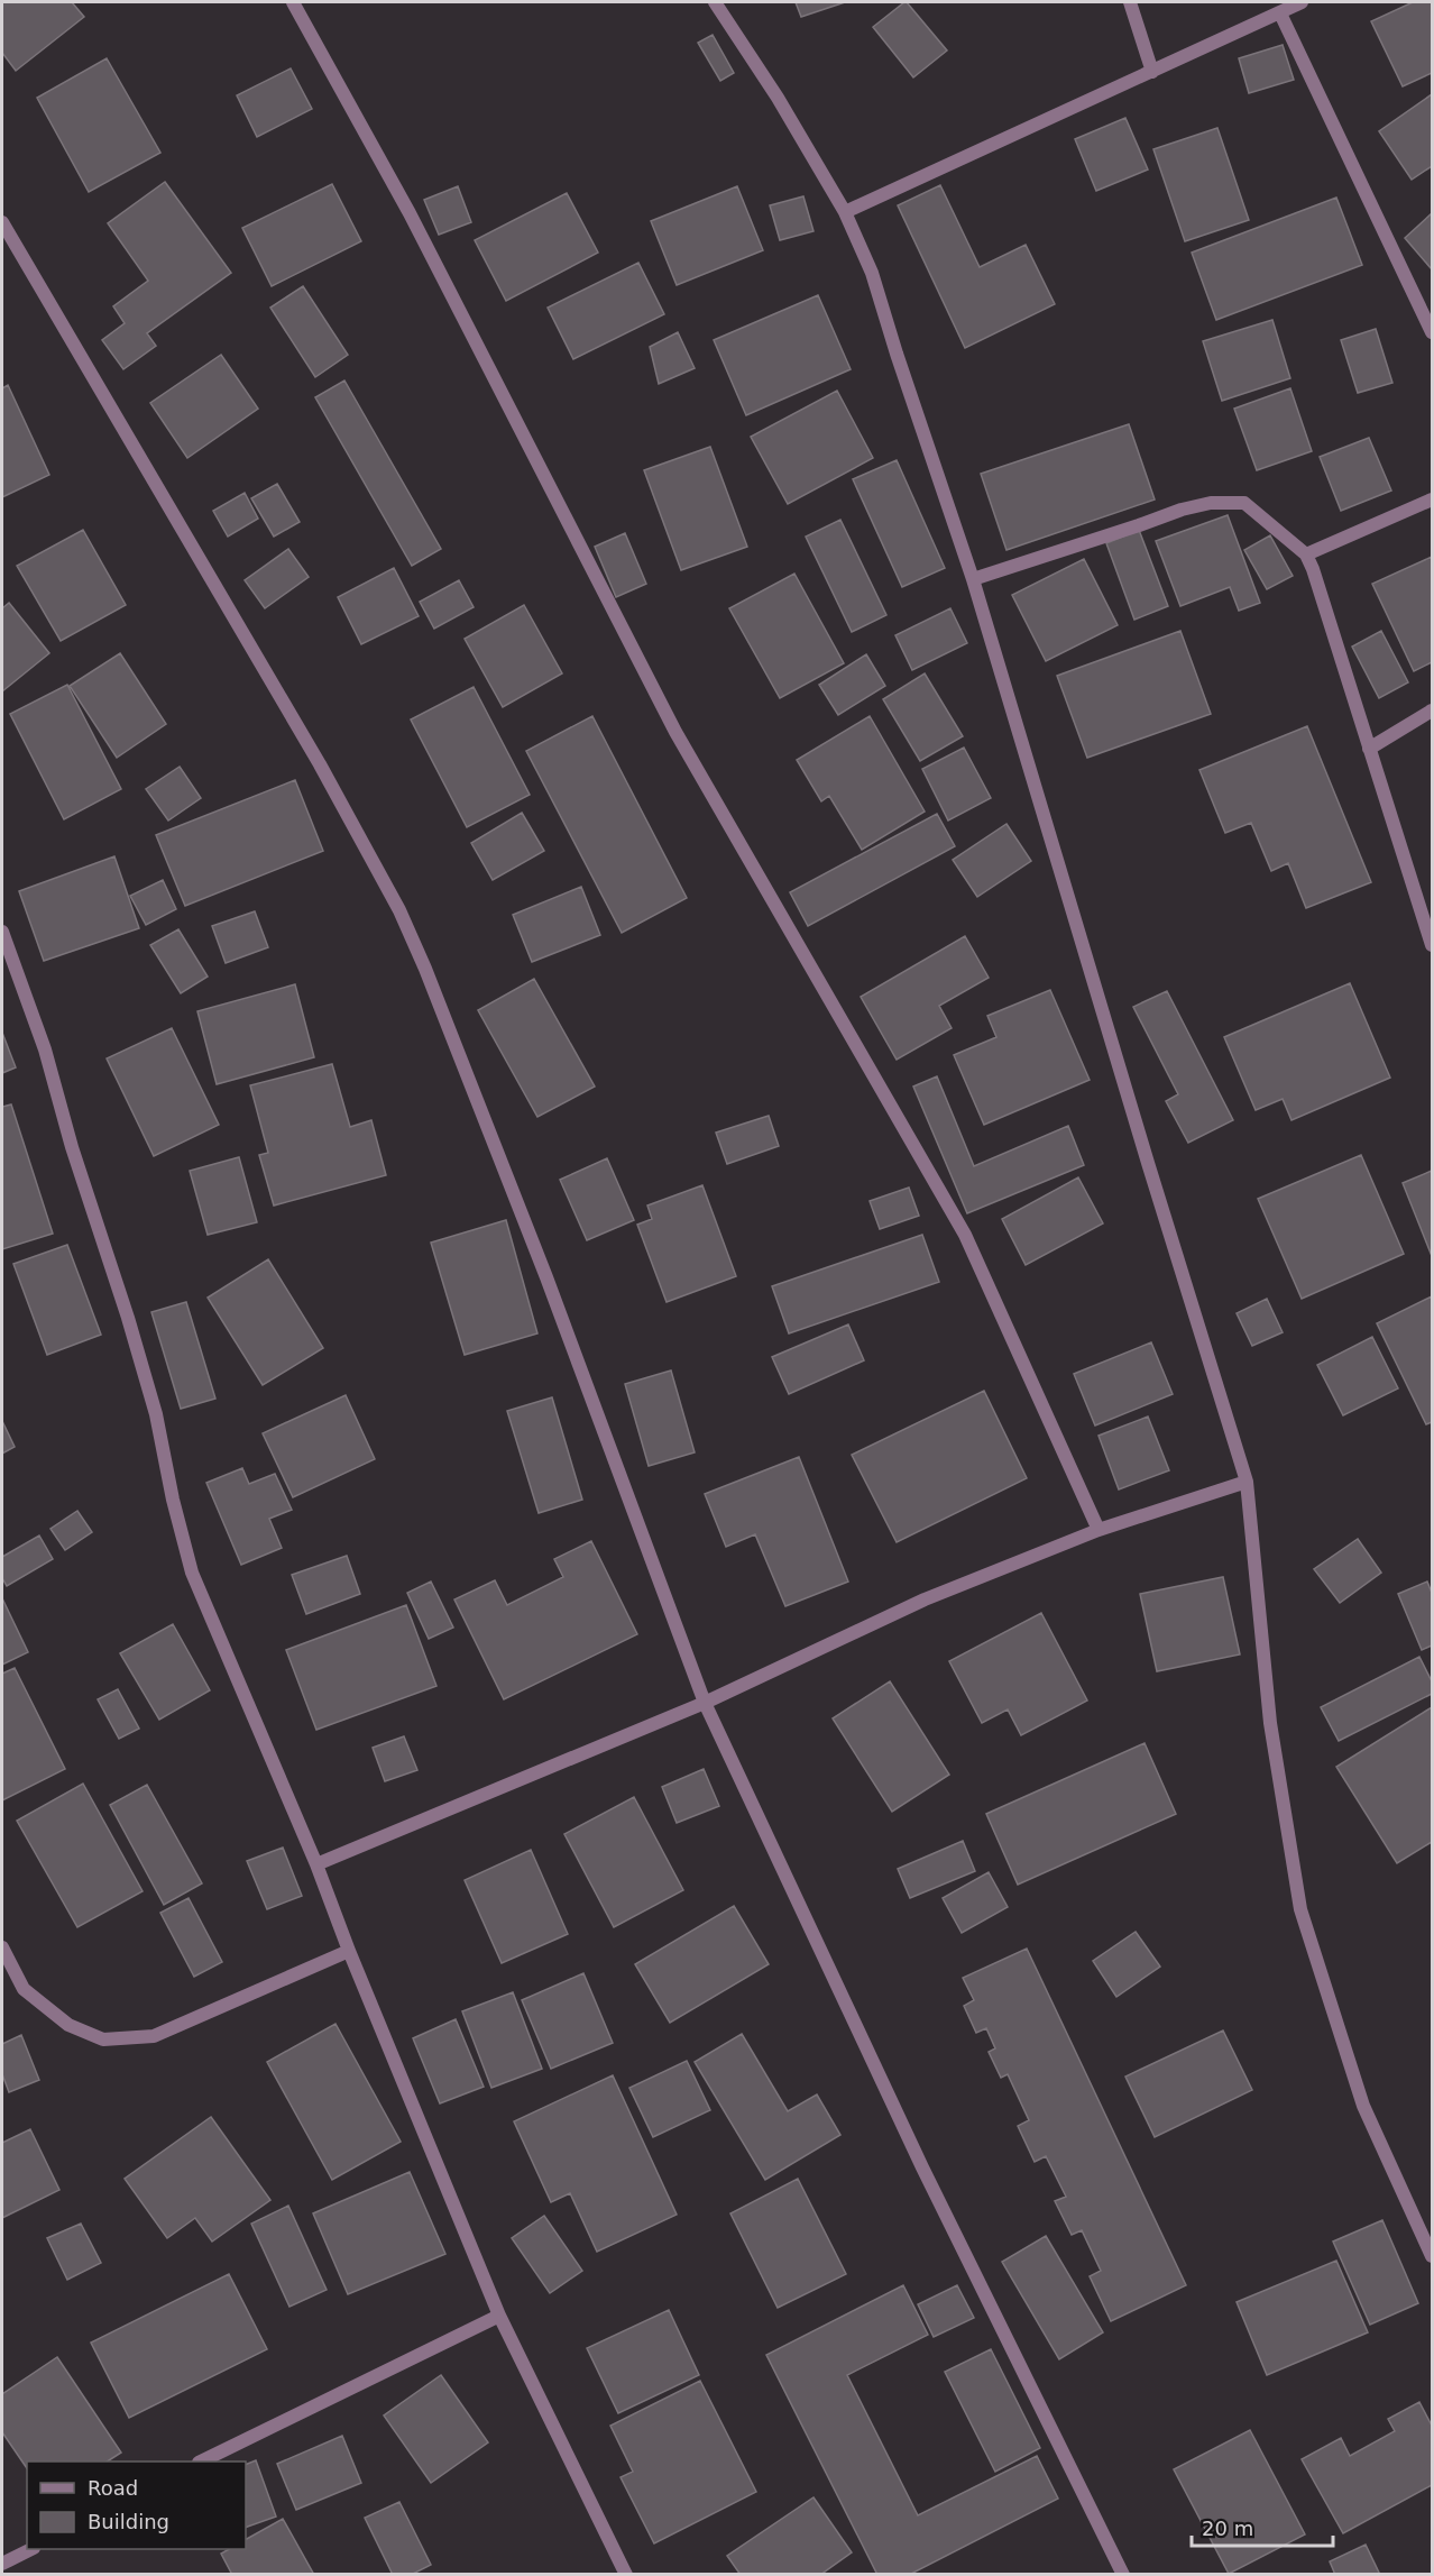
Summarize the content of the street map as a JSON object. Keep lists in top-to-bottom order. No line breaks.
{"legend":["Road","Building"],"scale_bar":"20 m"}
